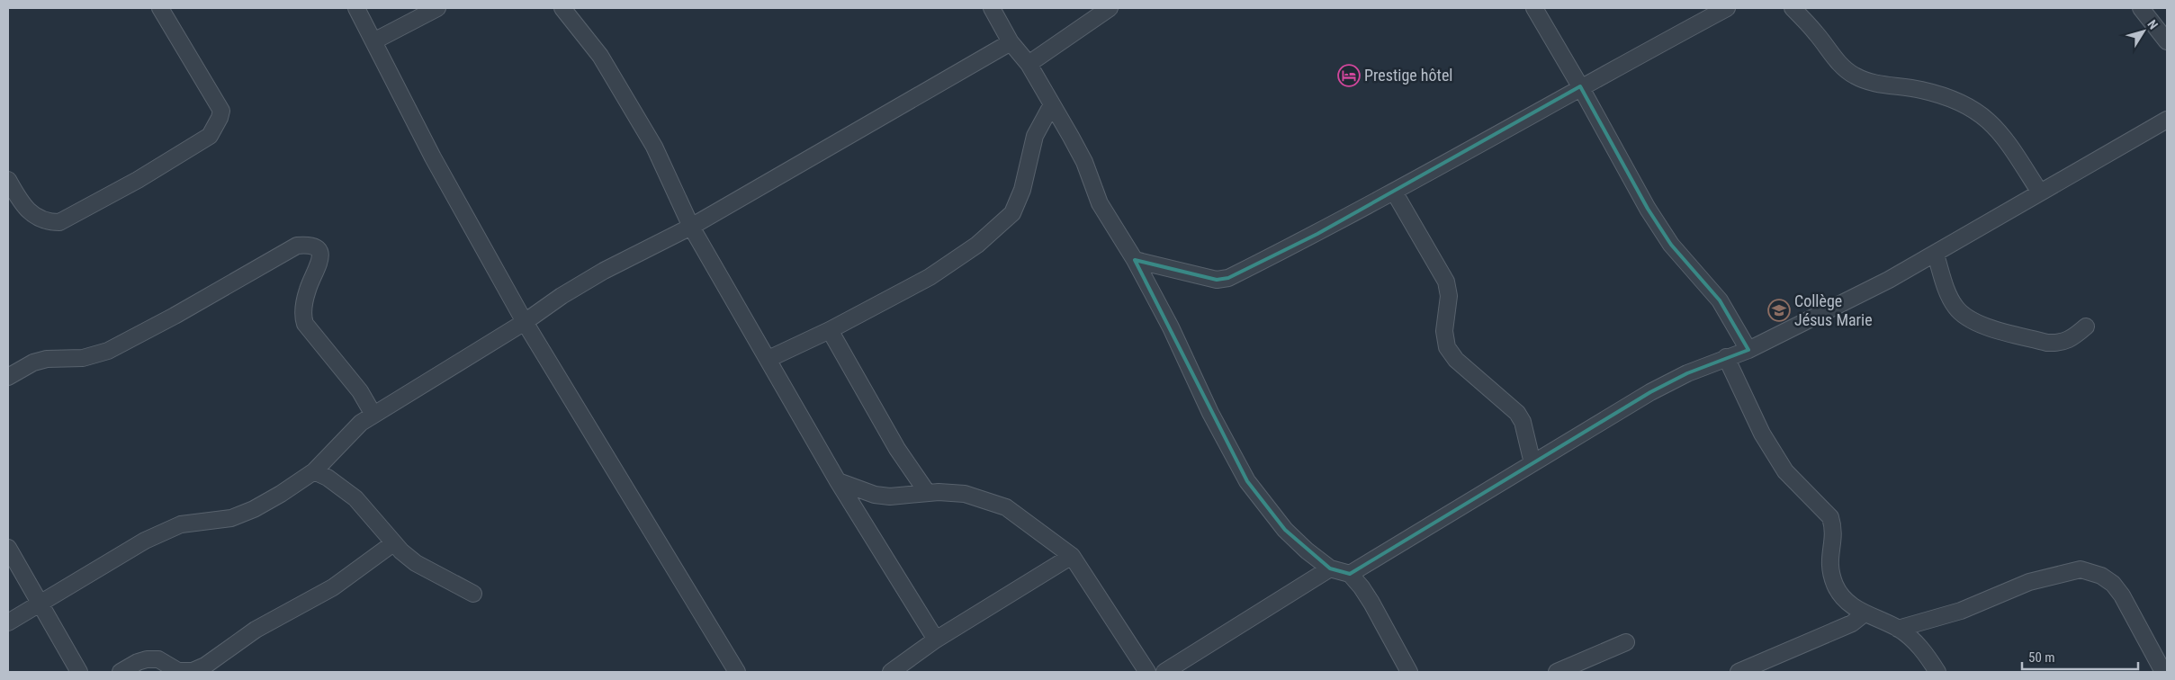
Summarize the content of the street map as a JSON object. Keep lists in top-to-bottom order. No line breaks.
{"places":{"hotel":["Prestige hôtel"],"school or university":["Collège Jésus Marie"]},"scale_bar":"50 m","north":"top right"}
